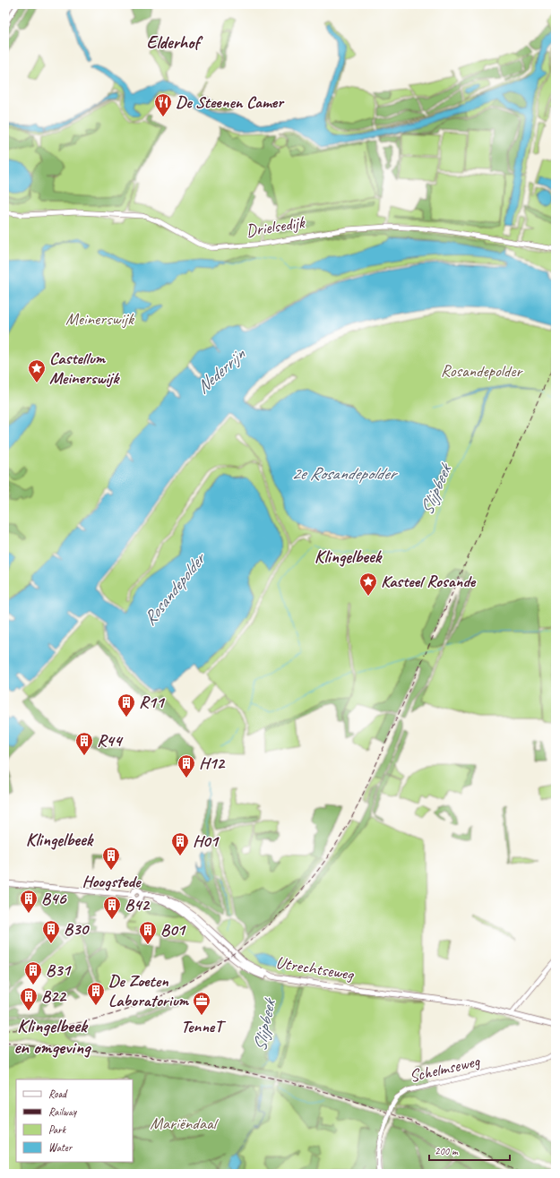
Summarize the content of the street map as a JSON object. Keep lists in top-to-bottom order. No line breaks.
{"streets":{"main road":["Utrechtseweg"],"street":["Drielsedijk","Schelmseweg"]},"districts":["Elderhof","Klingelbeek","Klingelbeek","Klingelbeek en omgeving"],"water":["Nederrijn","2e Rosandepolder","Slijpbeek","Rosandepolder"],"parks":["Meinerswijk","Rosandepolder","Mariëndaal"],"places":{"restaurant":["De Steenen Camer"],"place":["Castellum Meinerswijk","Kasteel Rosande"],"building":["R11","R44","H12","H01","Hoogstede","B46","B42","B30","B01","B31","De Zoeten Laboratorium","B22"],"office":["TenneT"]},"legend":["Road","Railway","Park","Water"],"scale_bar":"200 m"}
